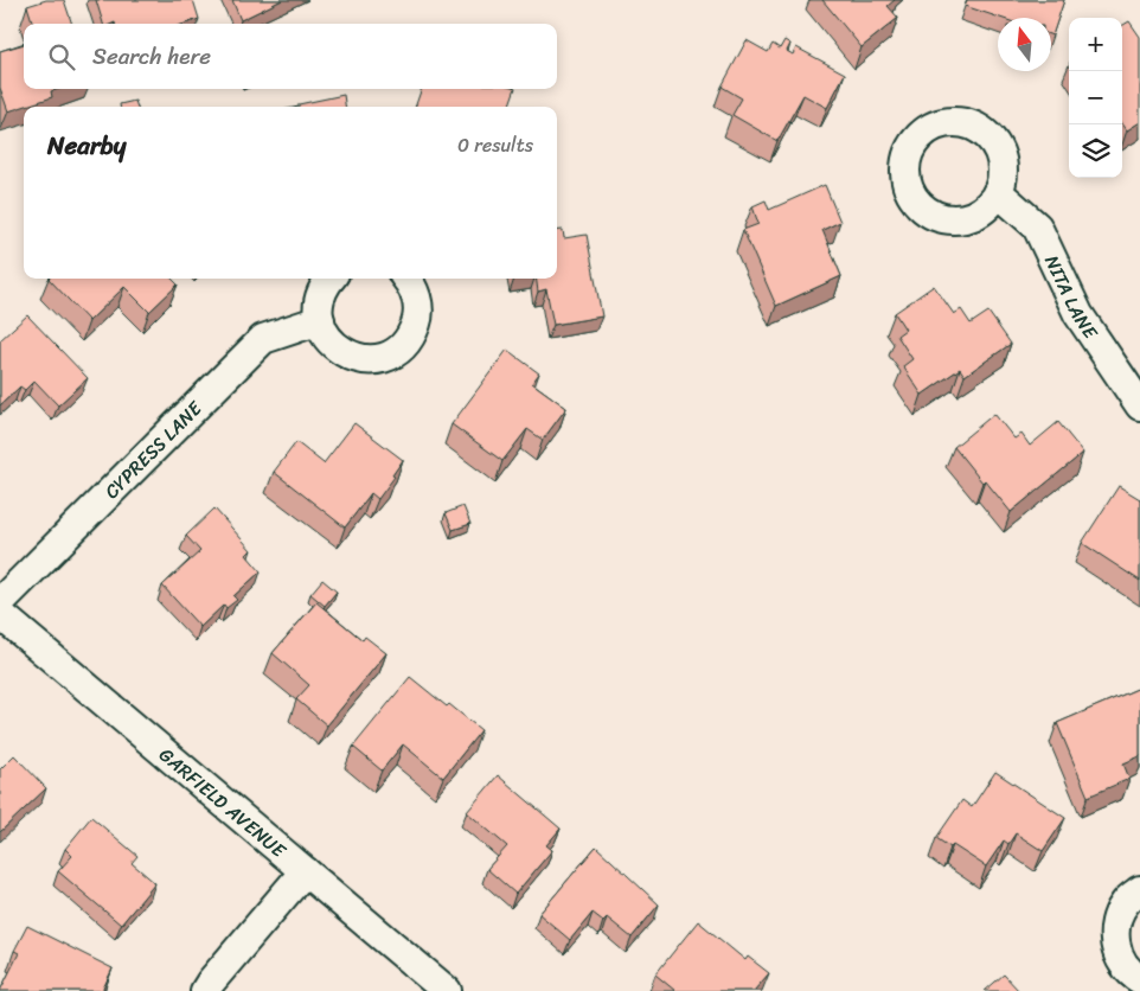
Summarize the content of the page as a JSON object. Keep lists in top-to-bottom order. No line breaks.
{"streets":{"street":["NITA LANE","CYPRESS LANE","GARFIELD AVENUE"]},"north":"top","page":{"map_buttons":["+","−"],"search":"Search here","heading":["Nearby","0 results"]}}
